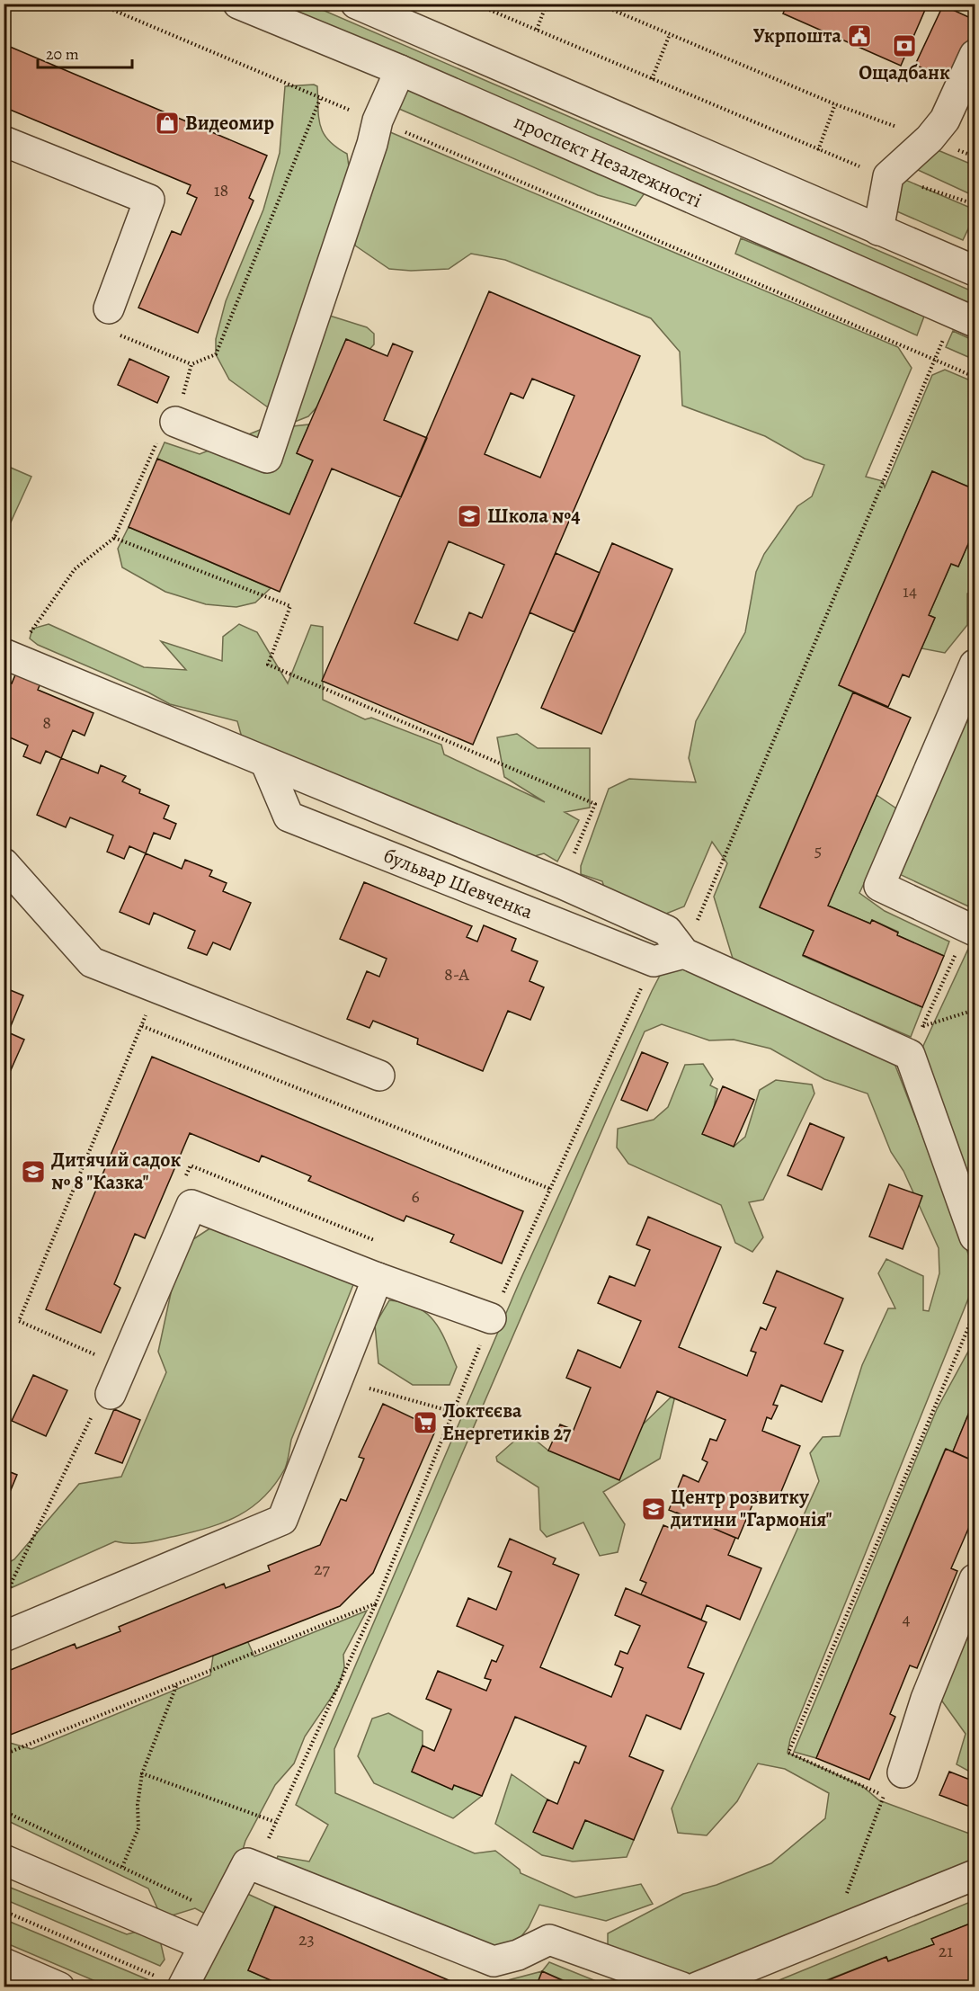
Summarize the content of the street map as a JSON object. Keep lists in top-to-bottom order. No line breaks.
{"streets":{"street":["проспект Незалежності","бульвар Шевченка"]},"places":{"public building":["Укрпошта"],"bank":["Ощадбанк"],"shop":["Видеомир"],"school or university":["Школа №4","Дитячий садок № 8 \"Казка\"","Центр розвитку дитини \"Гармонія\""],"supermarket":["Локтєєва Енергетиків 27"]},"house_numbers":["18","14","8","5","8-А","6","27","4","23","21"],"scale_bar":"20 m"}
